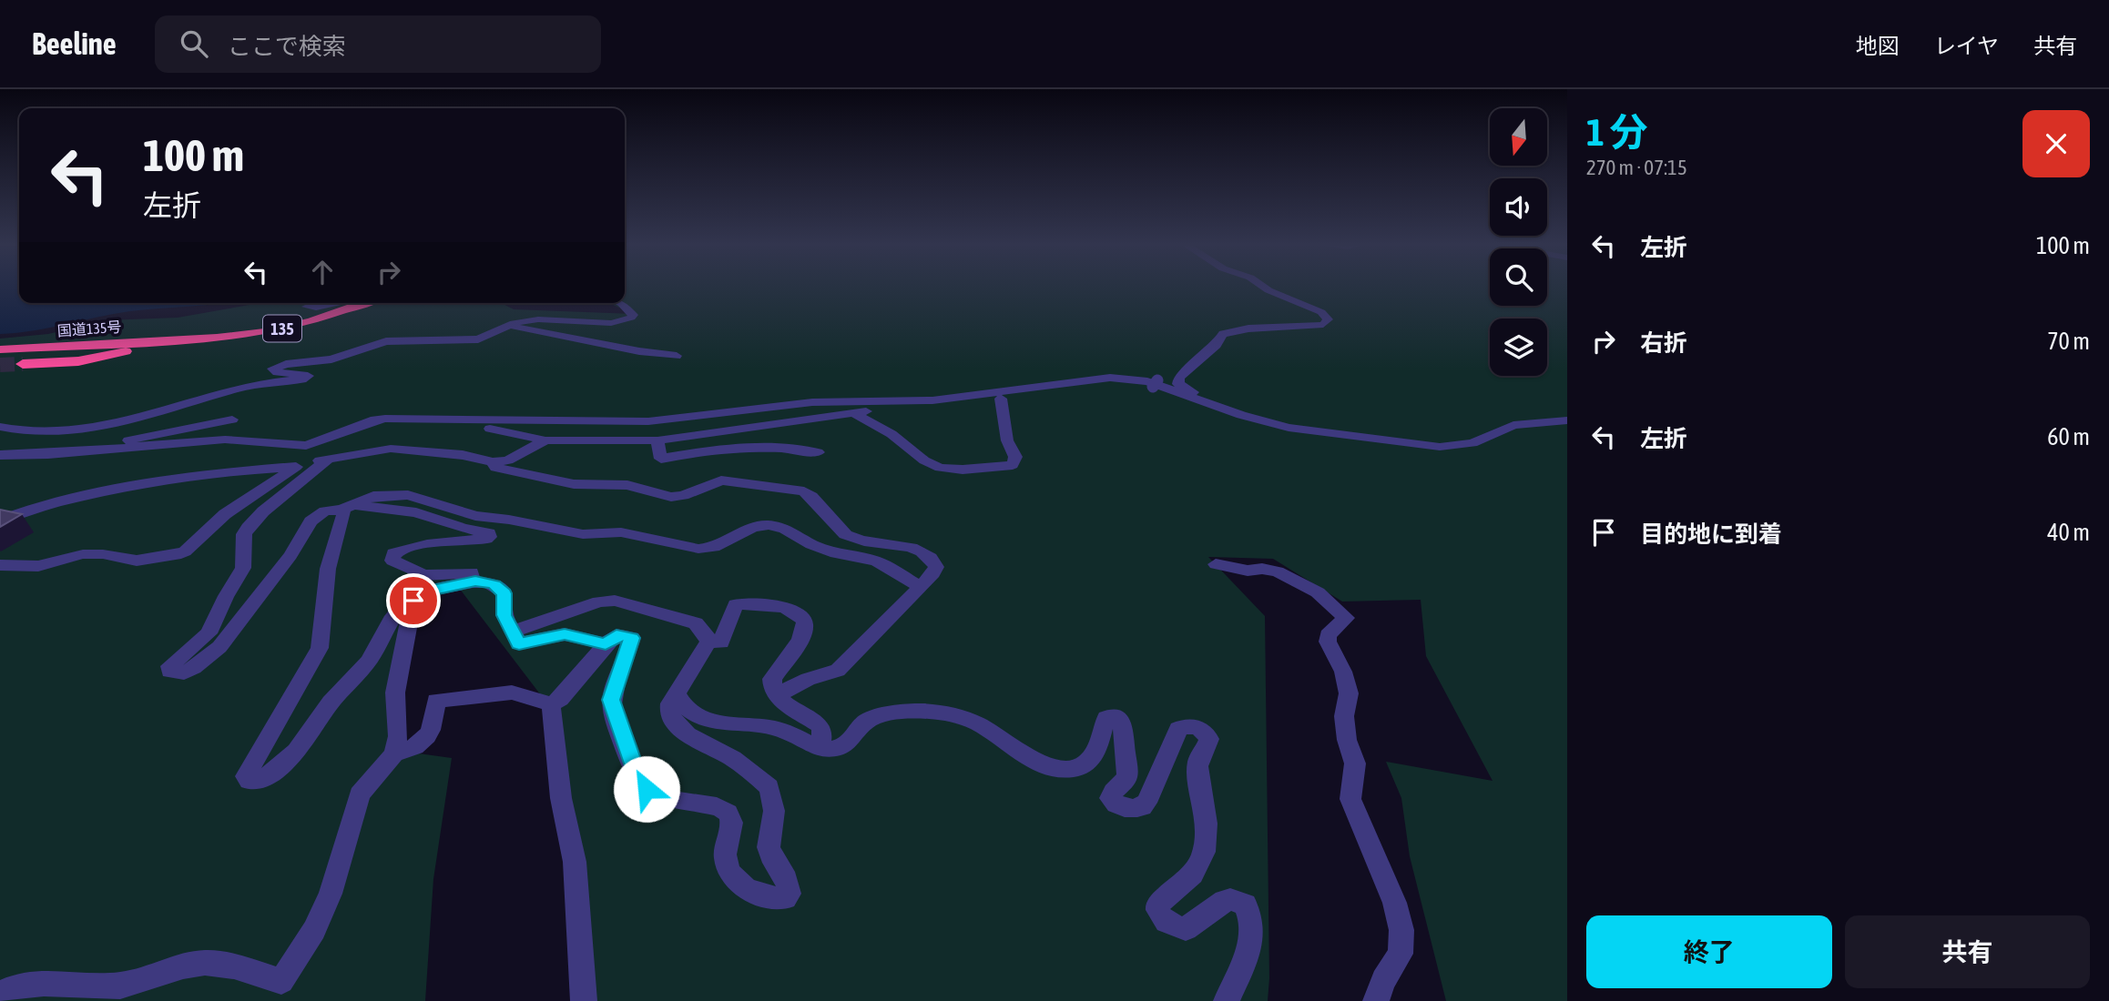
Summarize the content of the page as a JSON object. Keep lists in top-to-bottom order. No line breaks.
{"streets":{"highway":["国道135号","135"]},"north":"bottom","page":{"header":"Beeline","search":"ここで検索","nav":["地図","レイヤ","共有"],"heading":["1 分","270 m · 07:15"],"turn":["100 m","左折"],"list":[{"name":"左折","value":"100 m"},{"name":"右折","value":"70 m"},{"name":"左折","value":"60 m"},{"name":"目的地に到着","value":"40 m"}],"buttons":["終了","共有"]}}
